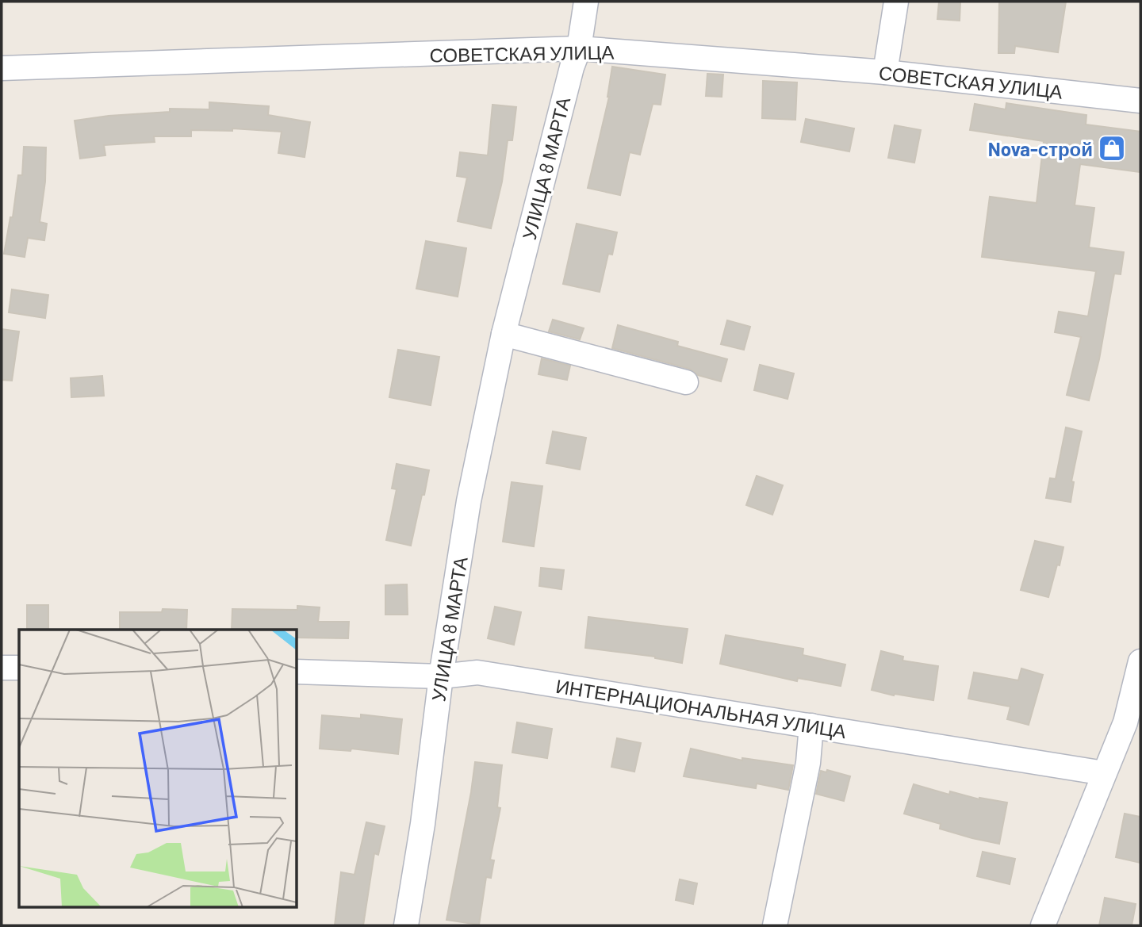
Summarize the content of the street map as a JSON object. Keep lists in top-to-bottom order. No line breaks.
{"streets":{"street":["СОВЕТСКАЯ УЛИЦА","УЛИЦА 8 МАРТА","ИНТЕРНАЦИОНАЛЬНАЯ УЛИЦА"]},"crossings":[["СОВЕТСКАЯ УЛИЦА","УЛИЦА 8 МАРТА"],["УЛИЦА 8 МАРТА","ИНТЕРНАЦИОНАЛЬНАЯ УЛИЦА"]],"places":{"shop":["Nova-строй"]}}
